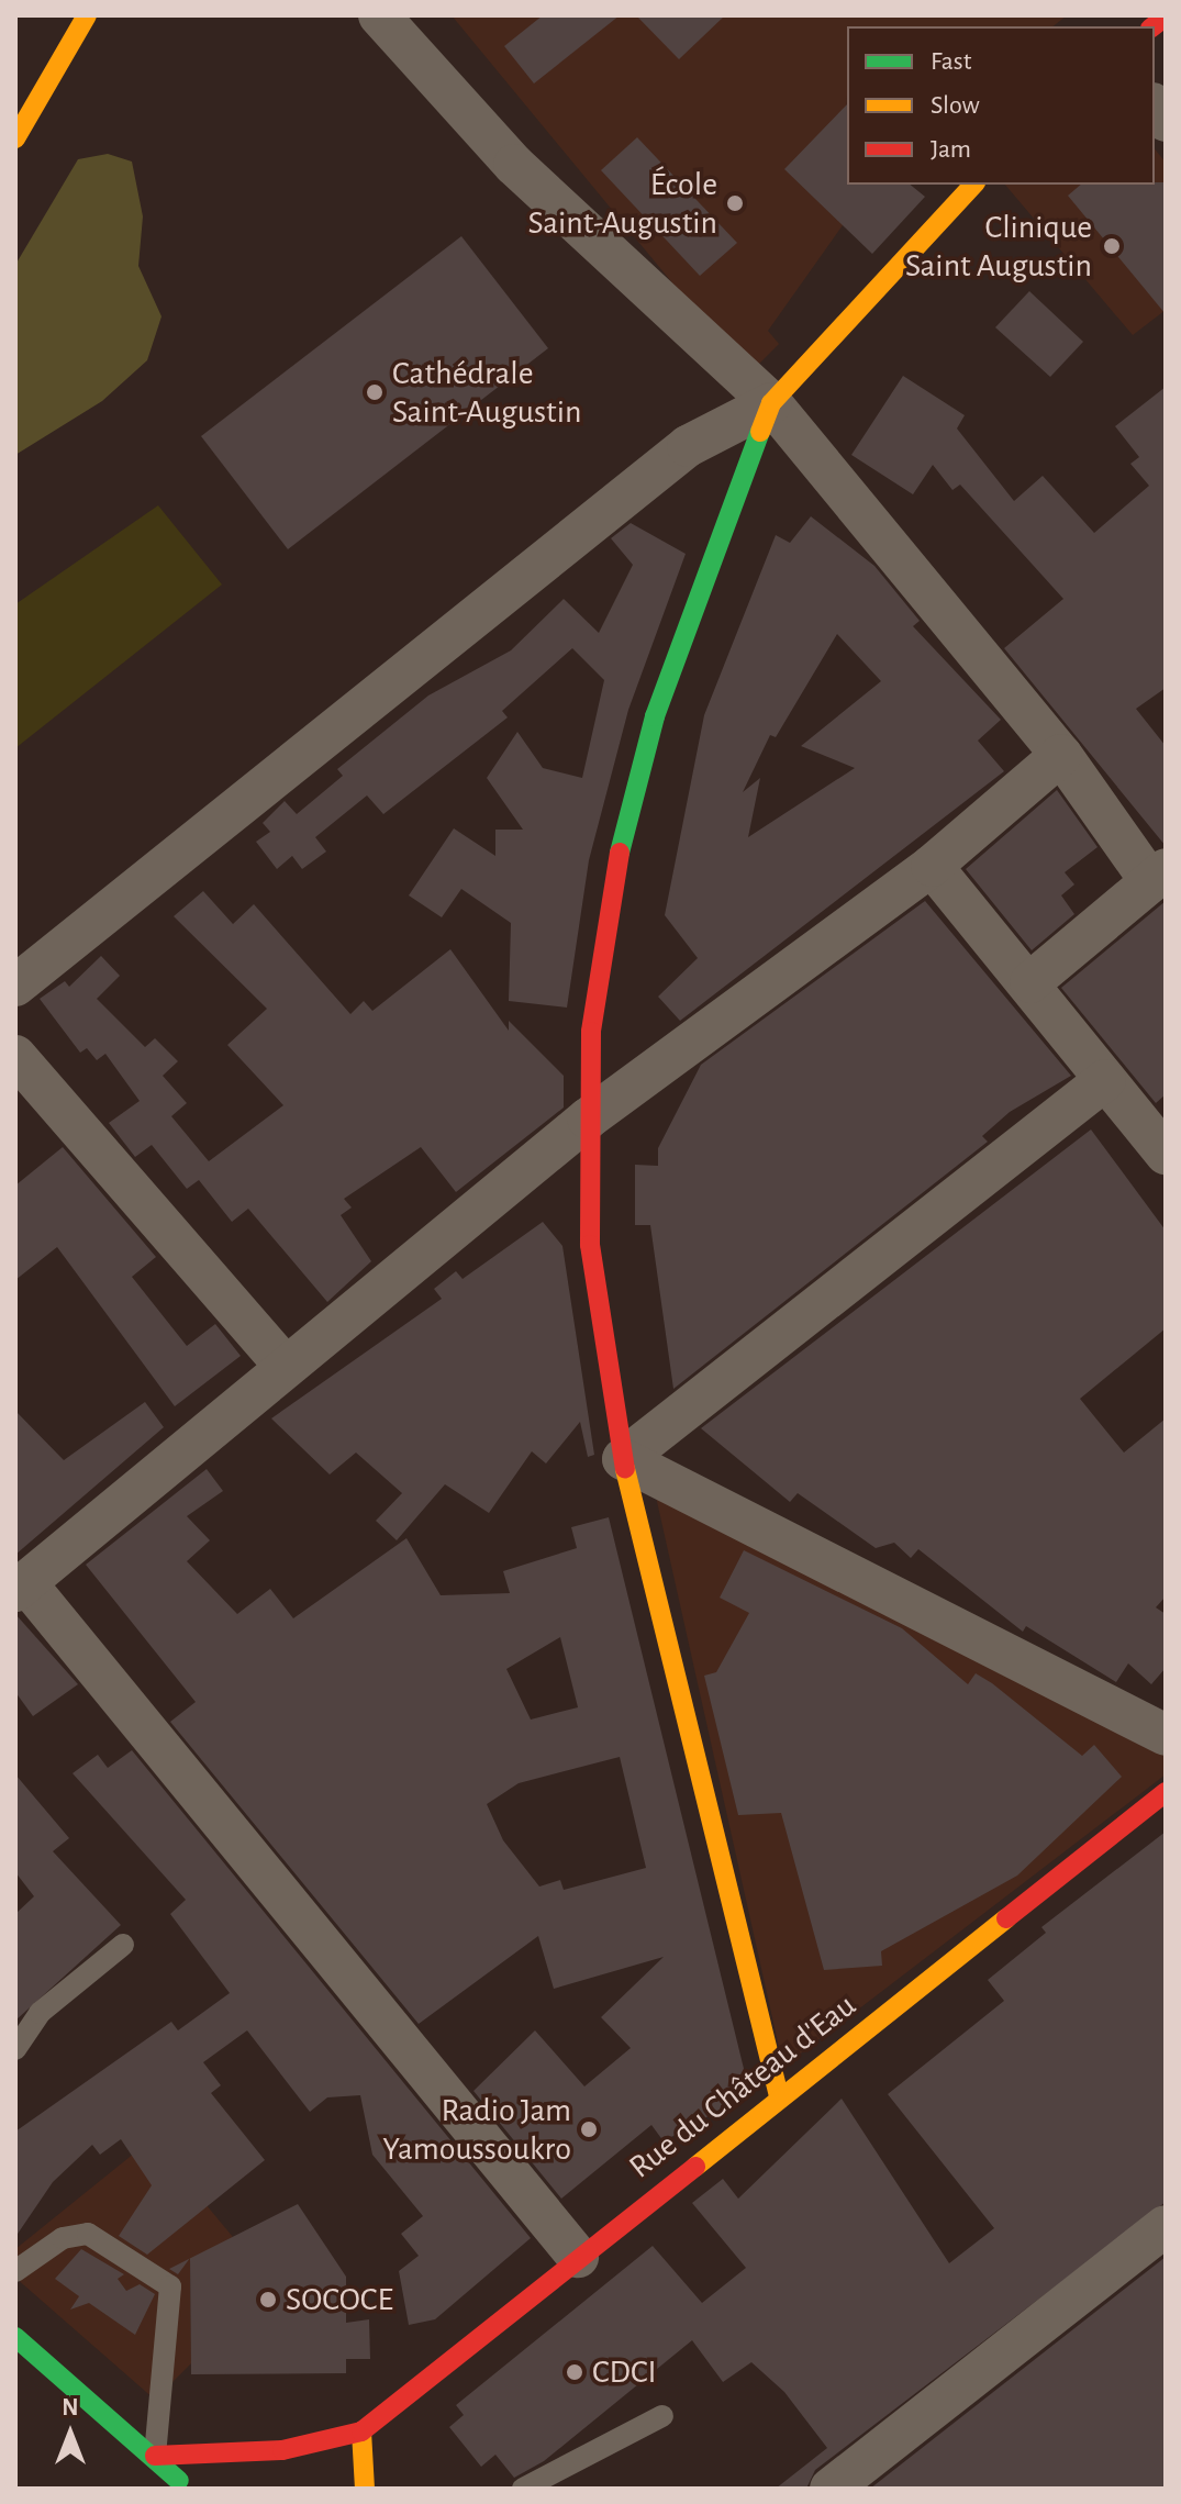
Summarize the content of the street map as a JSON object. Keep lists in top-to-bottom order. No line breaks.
{"streets":{"street":["Rue du Château d'Eau"]},"places":["École Saint-Augustin","Clinique Saint Augustin","Cathédrale Saint-Augustin","Radio Jam Yamoussoukro","SOCOCE","CDCI"],"legend":["Fast","Slow","Jam"],"north":"top"}
